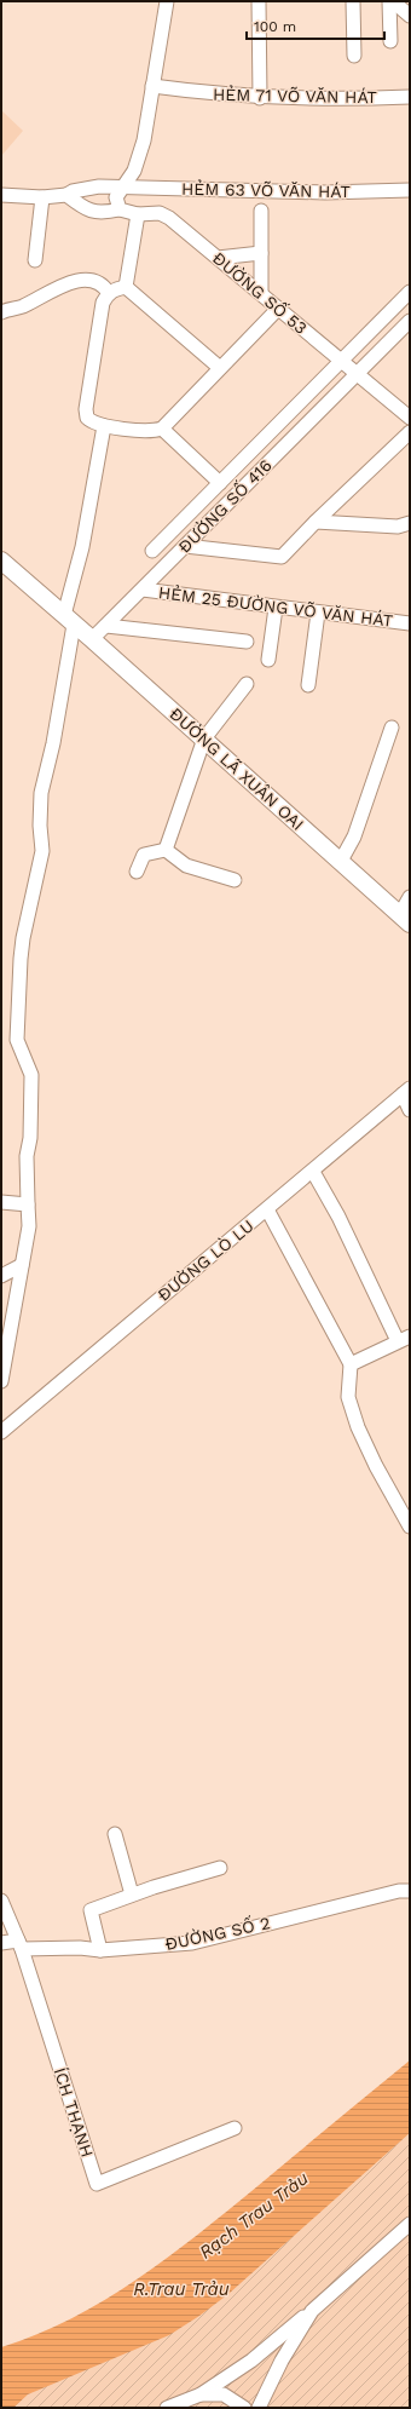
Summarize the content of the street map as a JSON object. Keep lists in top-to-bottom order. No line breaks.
{"streets":{"main road":["ĐƯỜNG LÃ XUÂN OAI"],"street":["HẺM 71 VÕ VĂN HÁT","HẺM 63 VÕ VĂN HÁT","ĐƯỜNG SỐ 53","ĐƯỜNG SỐ 416","HẺM 25 ĐƯỜNG VÕ VĂN HÁT","ĐƯỜNG LÒ LU","ĐƯỜNG SỐ 2","ÍCH THẠNH"]},"crossings":[["ĐƯỜNG SỐ 53","ĐƯỜNG SỐ 416"],["ĐƯỜNG SỐ 416","HẺM 25 ĐƯỜNG VÕ VĂN HÁT"],["ĐƯỜNG SỐ 416","ĐƯỜNG LÃ XUÂN OAI"],["ĐƯỜNG SỐ 2","ÍCH THẠNH"]],"water":["Rạch Trau Trảu","R.Trau Trảu"],"scale_bar":"100 m"}
